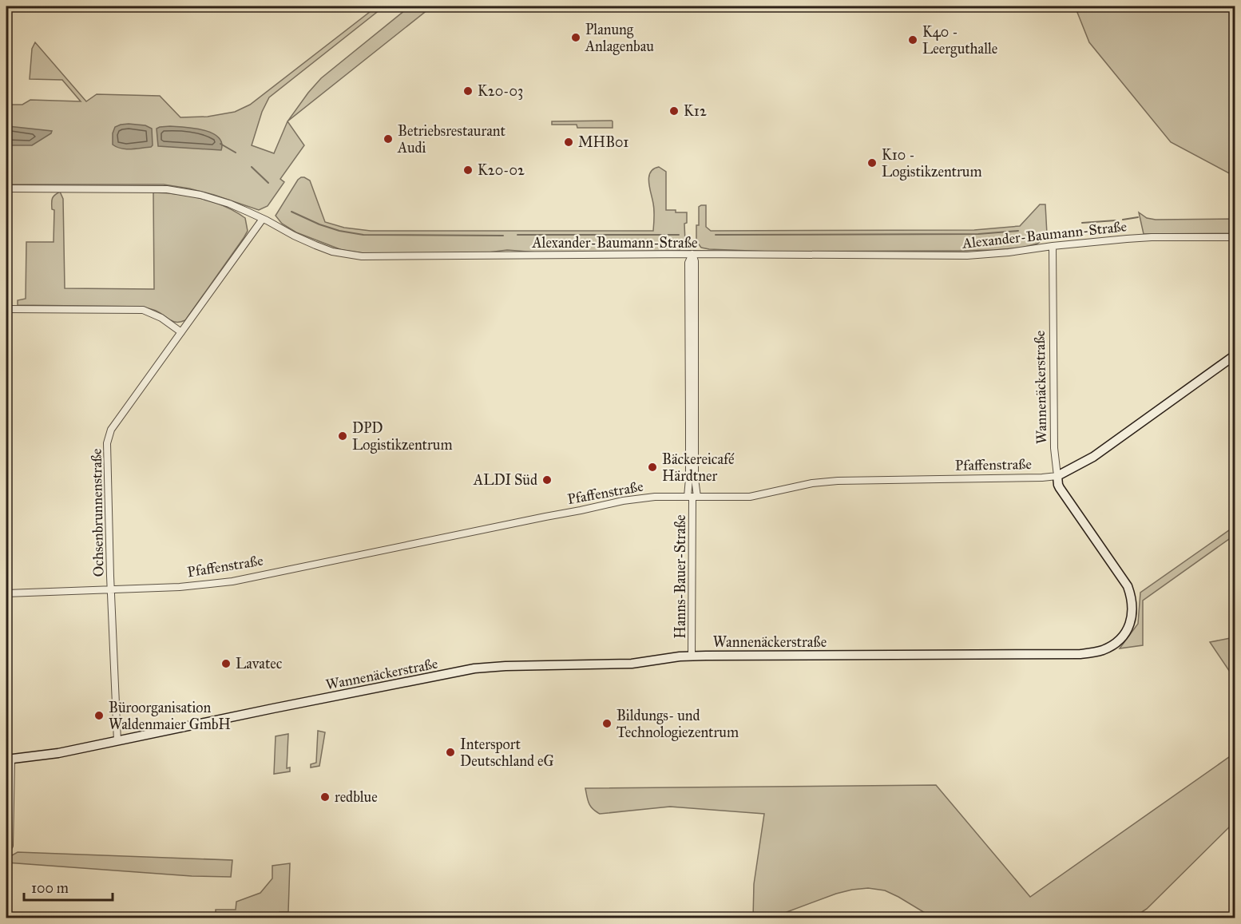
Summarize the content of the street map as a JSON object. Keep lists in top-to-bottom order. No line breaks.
{"streets":{"street":["Alexander-Baumann-Straße","Wannenäckerstraße","Pfaffenstraße","Ochsenbrunnenstraße","Hanns-Bauer-Straße"]},"crossings":[["Alexander-Baumann-Straße","Wannenäckerstraße"],["Alexander-Baumann-Straße","Ochsenbrunnenstraße"],["Alexander-Baumann-Straße","Hanns-Bauer-Straße"],["Wannenäckerstraße","Pfaffenstraße"],["Wannenäckerstraße","Ochsenbrunnenstraße"],["Wannenäckerstraße","Hanns-Bauer-Straße"],["Pfaffenstraße","Ochsenbrunnenstraße"],["Pfaffenstraße","Hanns-Bauer-Straße"]],"places":["Planung Anlagenbau","K40 - Leerguthalle","K20-03","K12","Betriebsrestaurant Audi","MHB01","K10 - Logistikzentrum","K20-02","DPD Logistikzentrum","Bäckereicafé Härdtner","ALDI Süd","Lavatec","Büroorganisation Waldenmaier GmbH","Bildungs- und Technologiezentrum","Intersport Deutschland eG","redblue"],"scale_bar":"100 m"}
